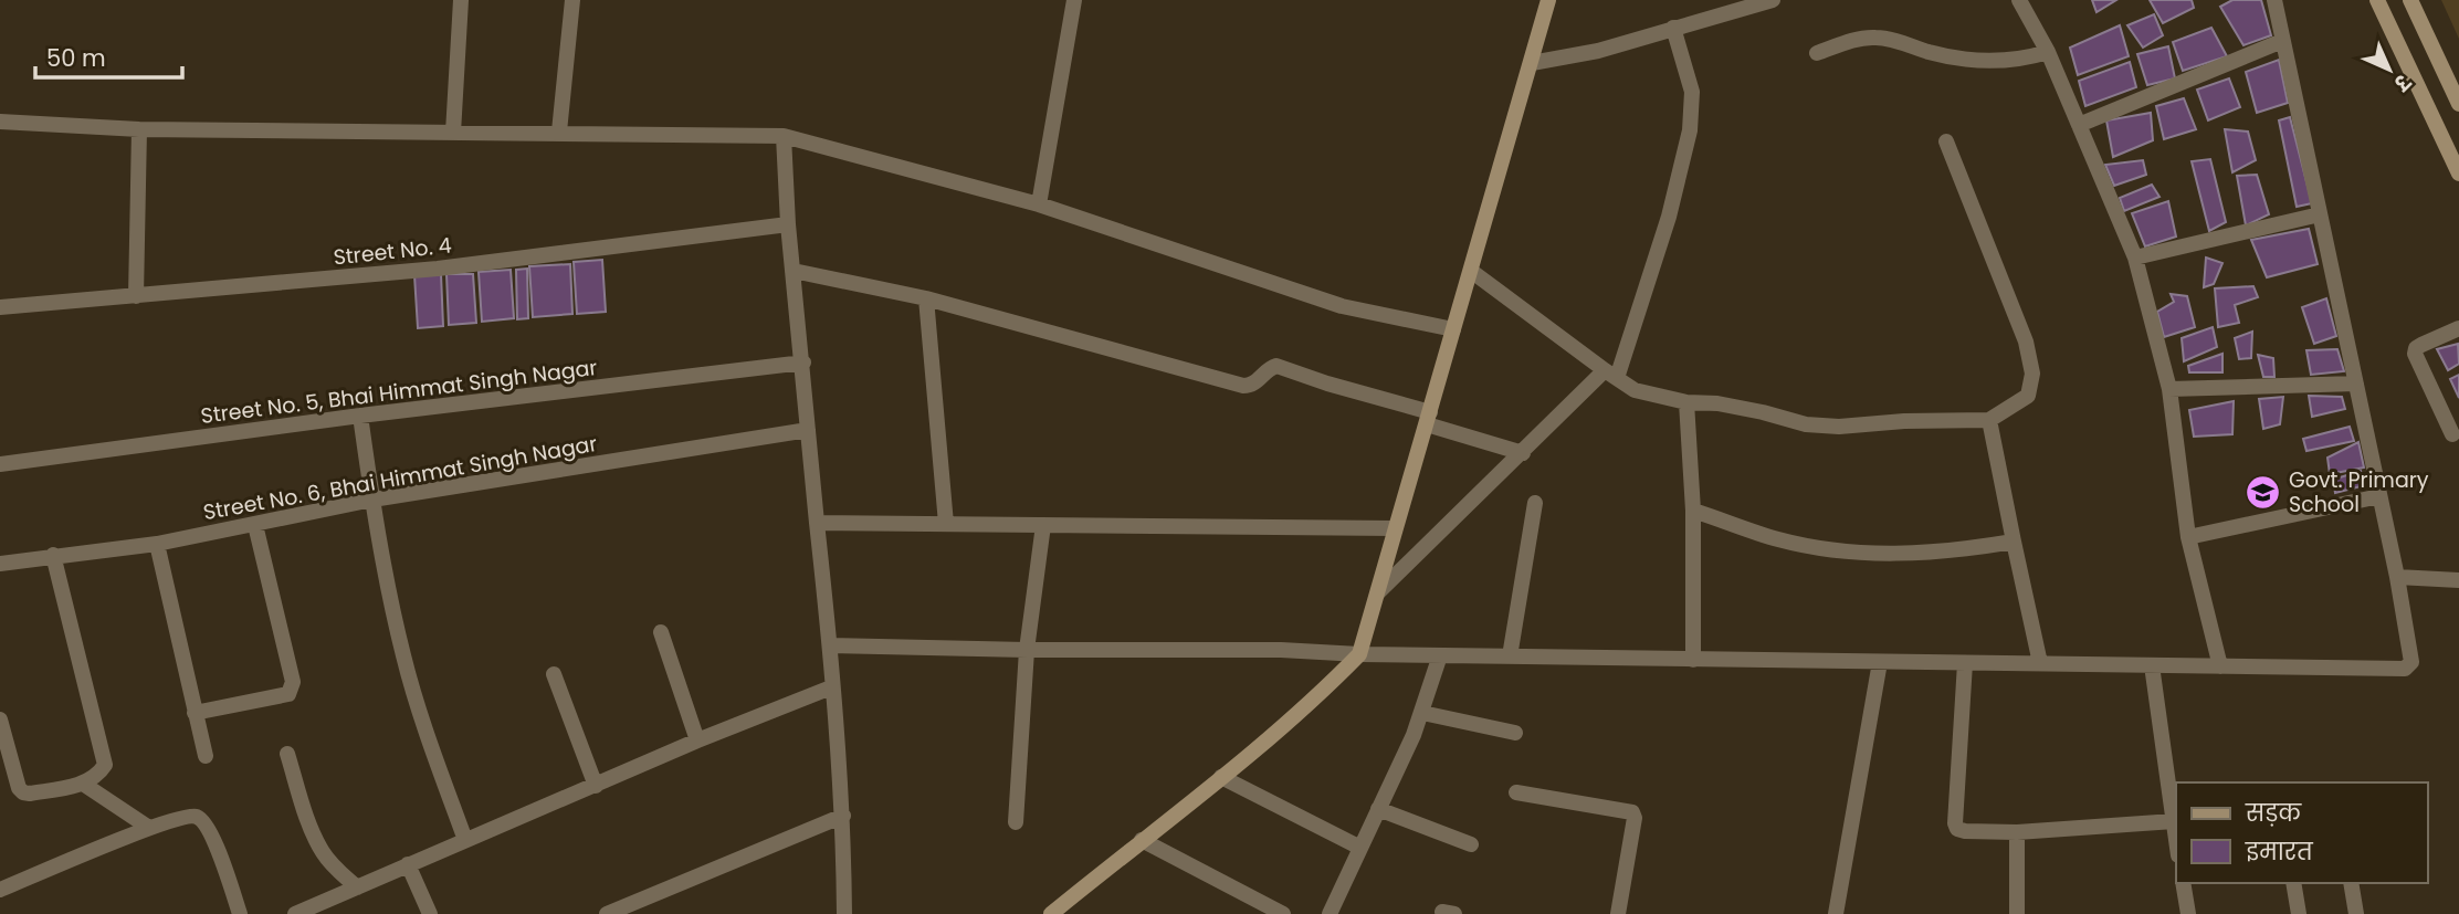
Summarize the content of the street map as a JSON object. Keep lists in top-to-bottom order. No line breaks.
{"streets":{"street":["Street No. 4","Street No. 5, Bhai Himmat Singh Nagar","Street No. 6, Bhai Himmat Singh Nagar"]},"places":{"school or university":["Govt. Primary School"]},"legend":["सड़क","इमारत"],"scale_bar":"50 m","north":"bottom right"}
